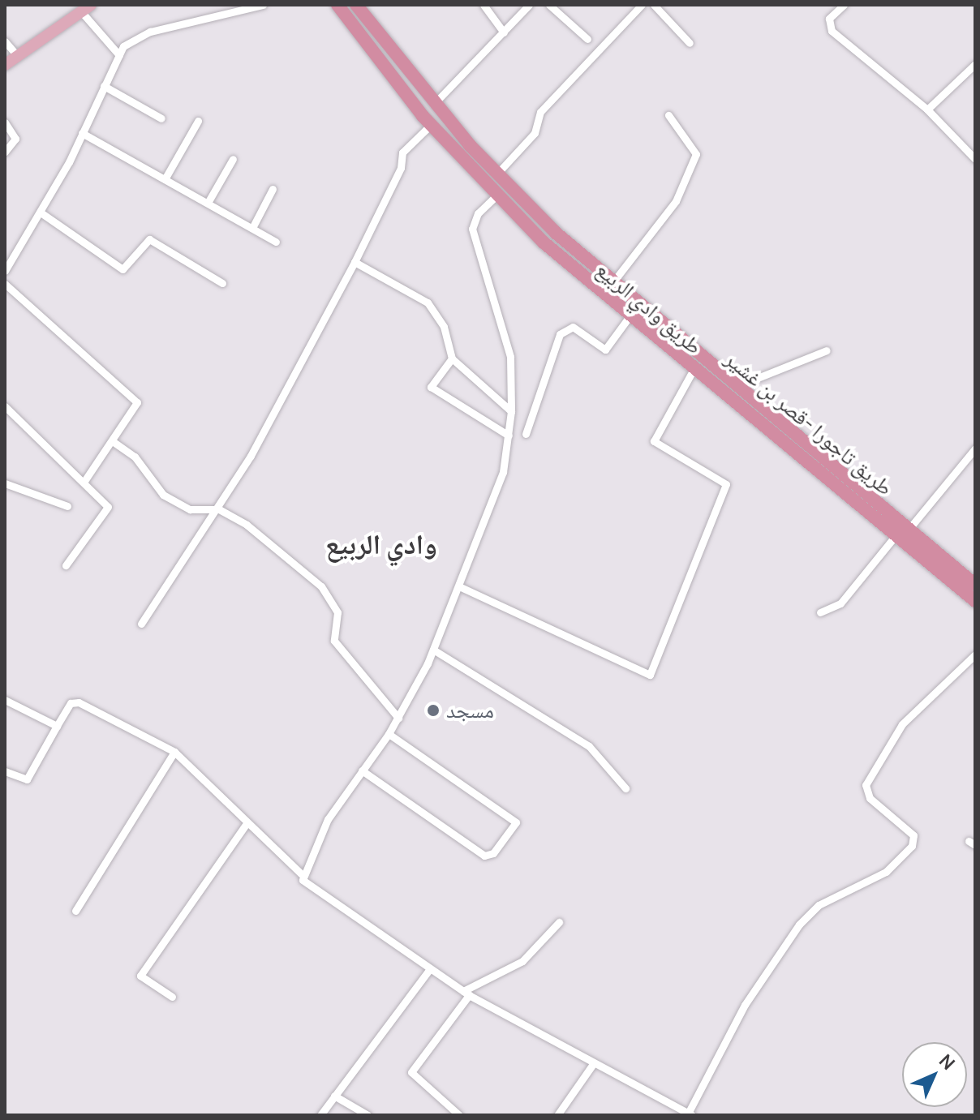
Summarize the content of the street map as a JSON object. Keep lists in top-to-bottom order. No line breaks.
{"streets":{"highway":["طريق وادي الربيع","طريق تاجورا -قصر بن غشير"]},"crossings":[["طريق وادي الربيع","طريق تاجورا -قصر بن غشير"]],"districts":["وادي الربيع"],"places":["مسجد"],"north":"top right"}
